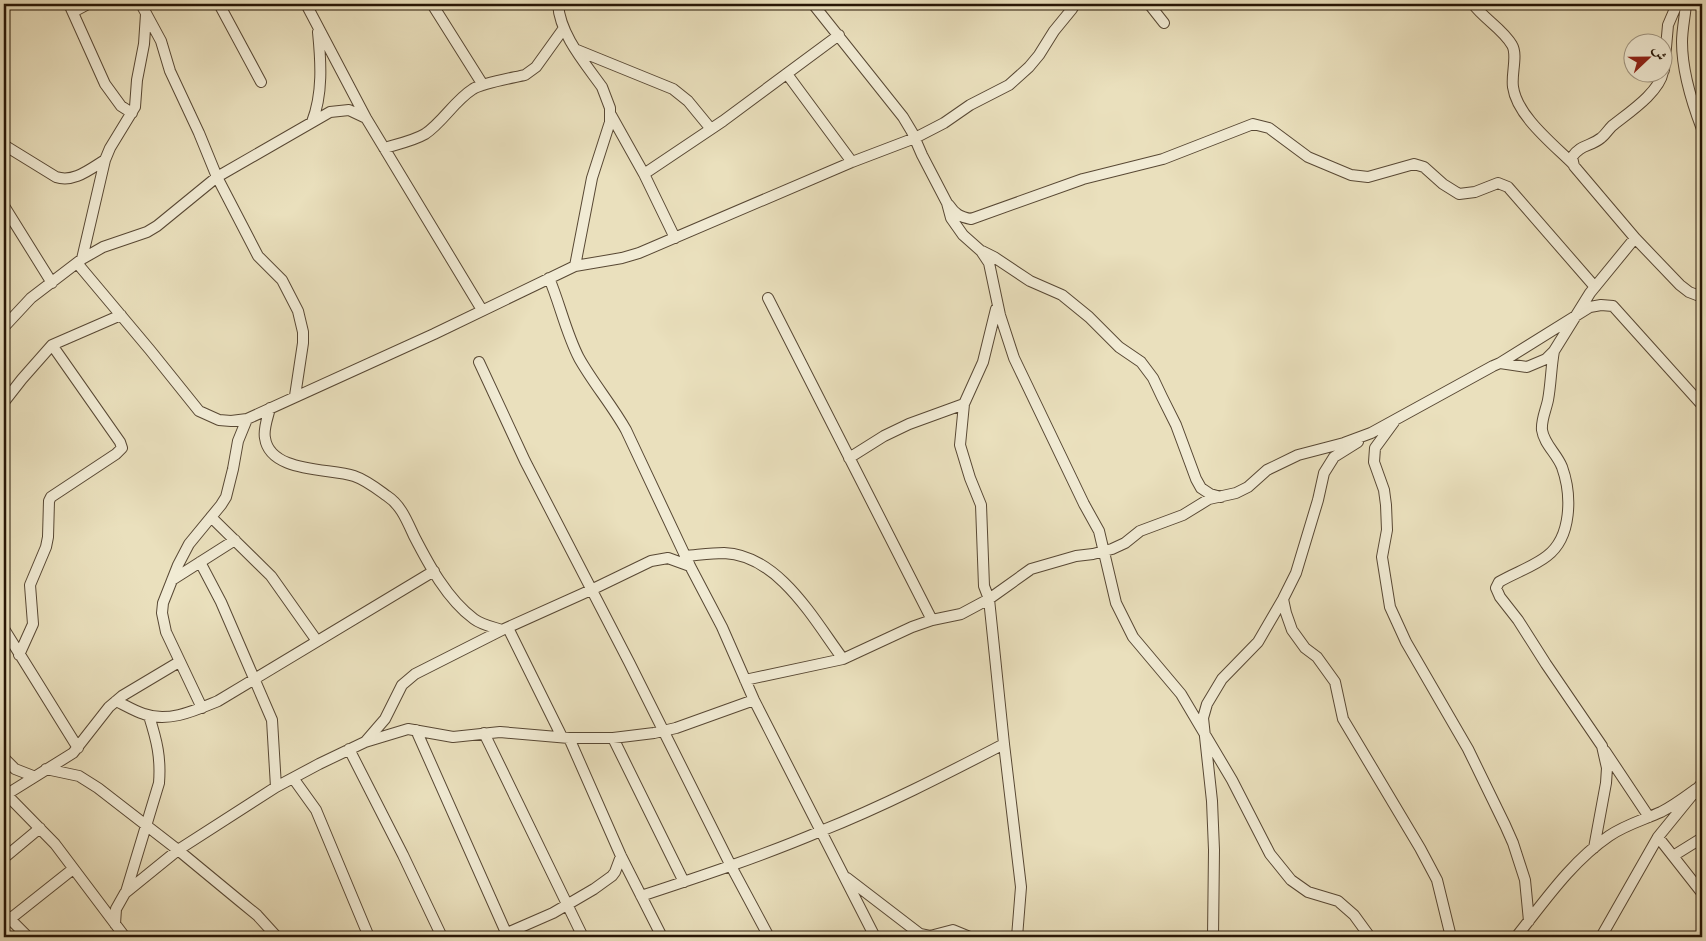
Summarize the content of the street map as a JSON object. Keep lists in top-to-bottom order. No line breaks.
{"north":"right"}
